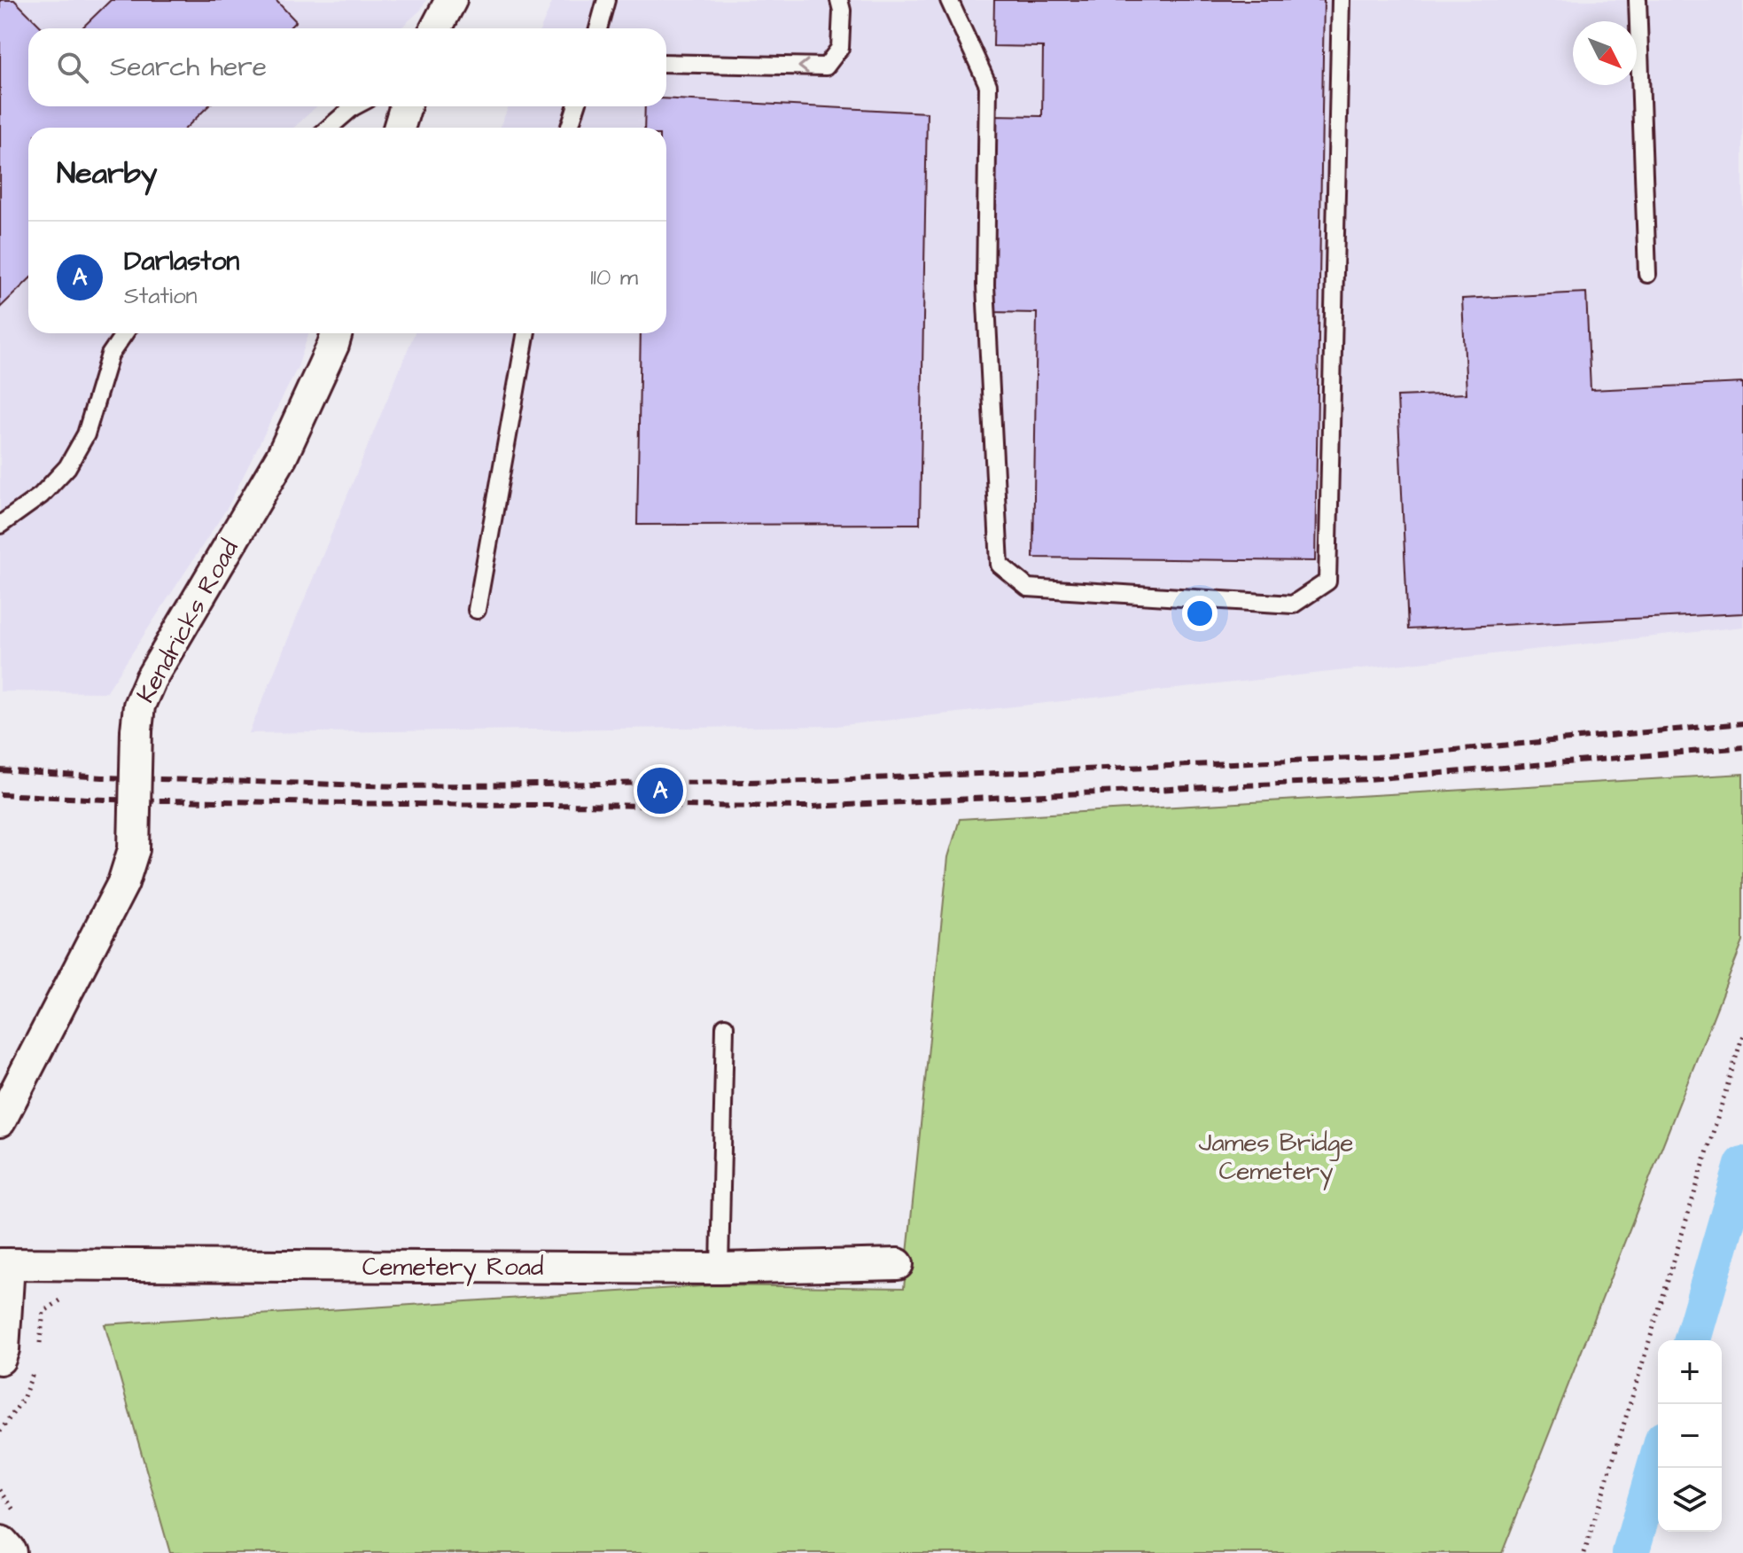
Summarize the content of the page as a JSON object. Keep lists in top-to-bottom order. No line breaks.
{"streets":{"street":["Kendricks Road","Cemetery Road"]},"parks":["James Bridge Cemetery"],"north":"bottom right","page":{"search":"Search here","heading":"Nearby","list":[{"mark":"A","name":"Darlaston","note":"Station","value":"110 m"}],"pins":"A","map_buttons":["+","−"]}}
